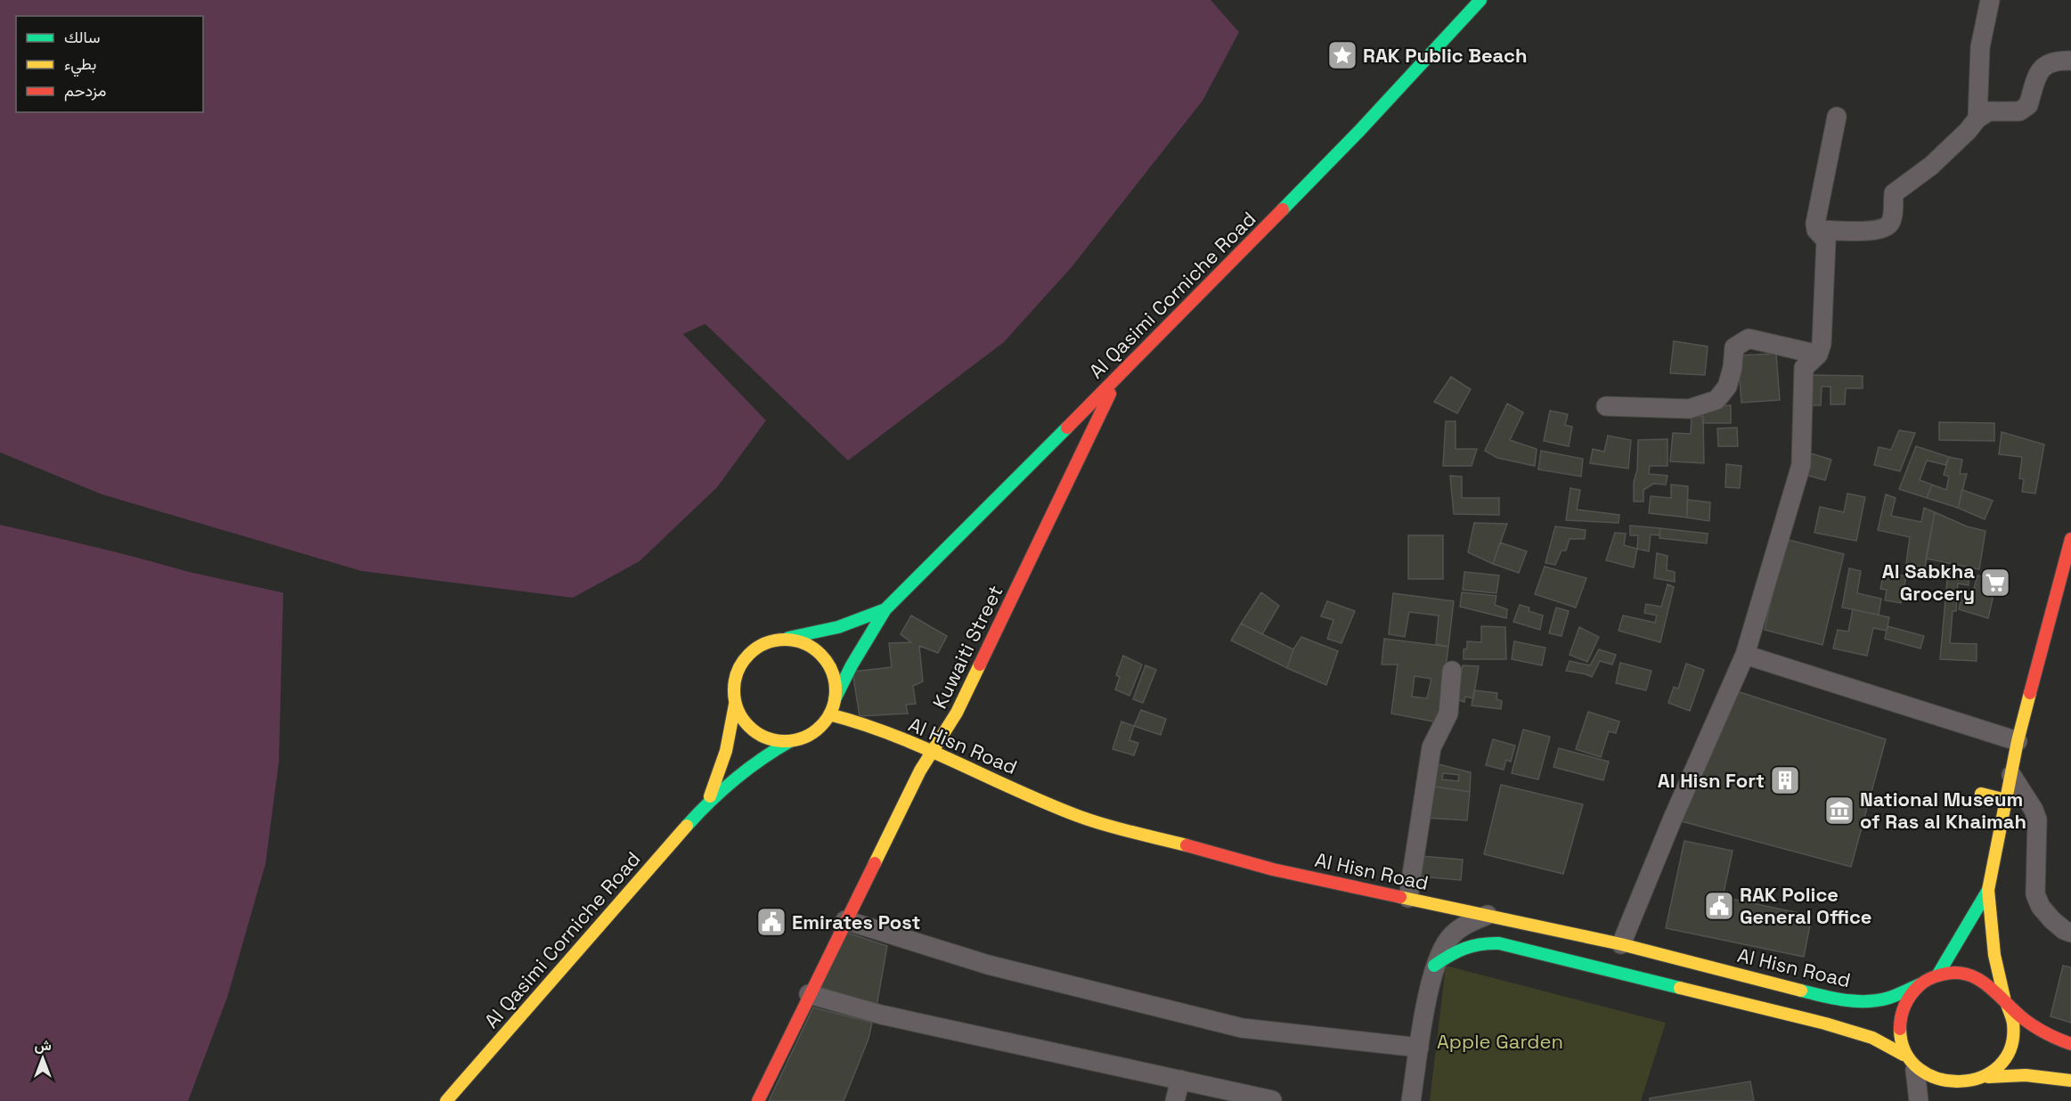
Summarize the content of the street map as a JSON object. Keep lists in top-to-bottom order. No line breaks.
{"streets":{"street":["Al Qasimi Corniche Road","Kuwaiti Street","Al Hisn Road"]},"crossings":[["Al Qasimi Corniche Road","Kuwaiti Street"],["Al Qasimi Corniche Road","Al Hisn Road"],["Kuwaiti Street","Al Hisn Road"]],"parks":["Apple Garden"],"places":{"place":["RAK Public Beach"],"supermarket":["Al Sabkha Grocery"],"building":["Al Hisn Fort"],"museum":["National Museum of Ras al Khaimah"],"public building":["RAK Police General Office","Emirates Post"]},"legend":["سالك","بطيء","مزدحم"],"north":"top"}
